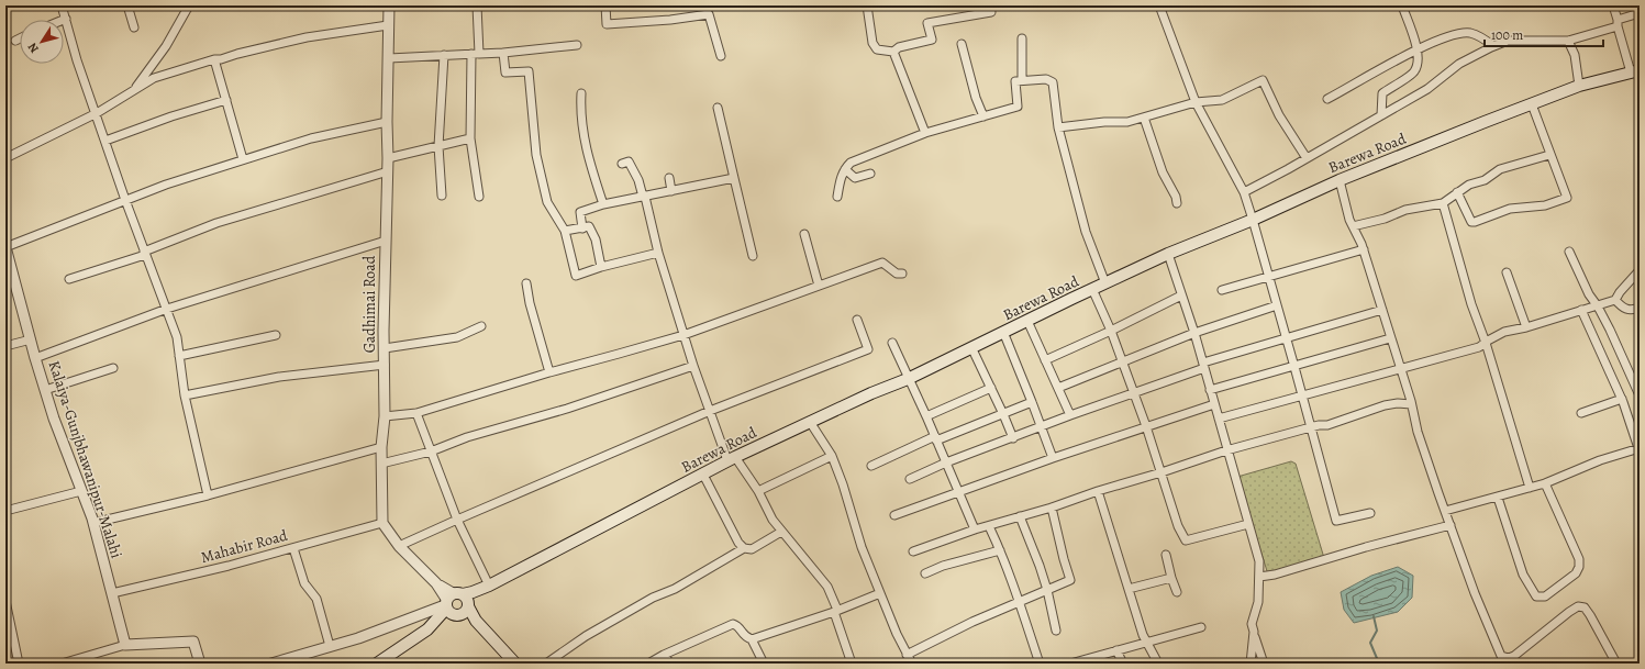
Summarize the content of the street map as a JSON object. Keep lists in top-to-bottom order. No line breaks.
{"streets":{"main road":["Barewa Road"],"street":["Gadhimai Road","Kalaiya-Gunjbhawanipur-Malahi","Mahabir Road"]},"crossings":[["Gadhimai Road","Mahabir Road"],["Kalaiya-Gunjbhawanipur-Malahi","Mahabir Road"]],"scale_bar":"100 m","north":"bottom left"}
